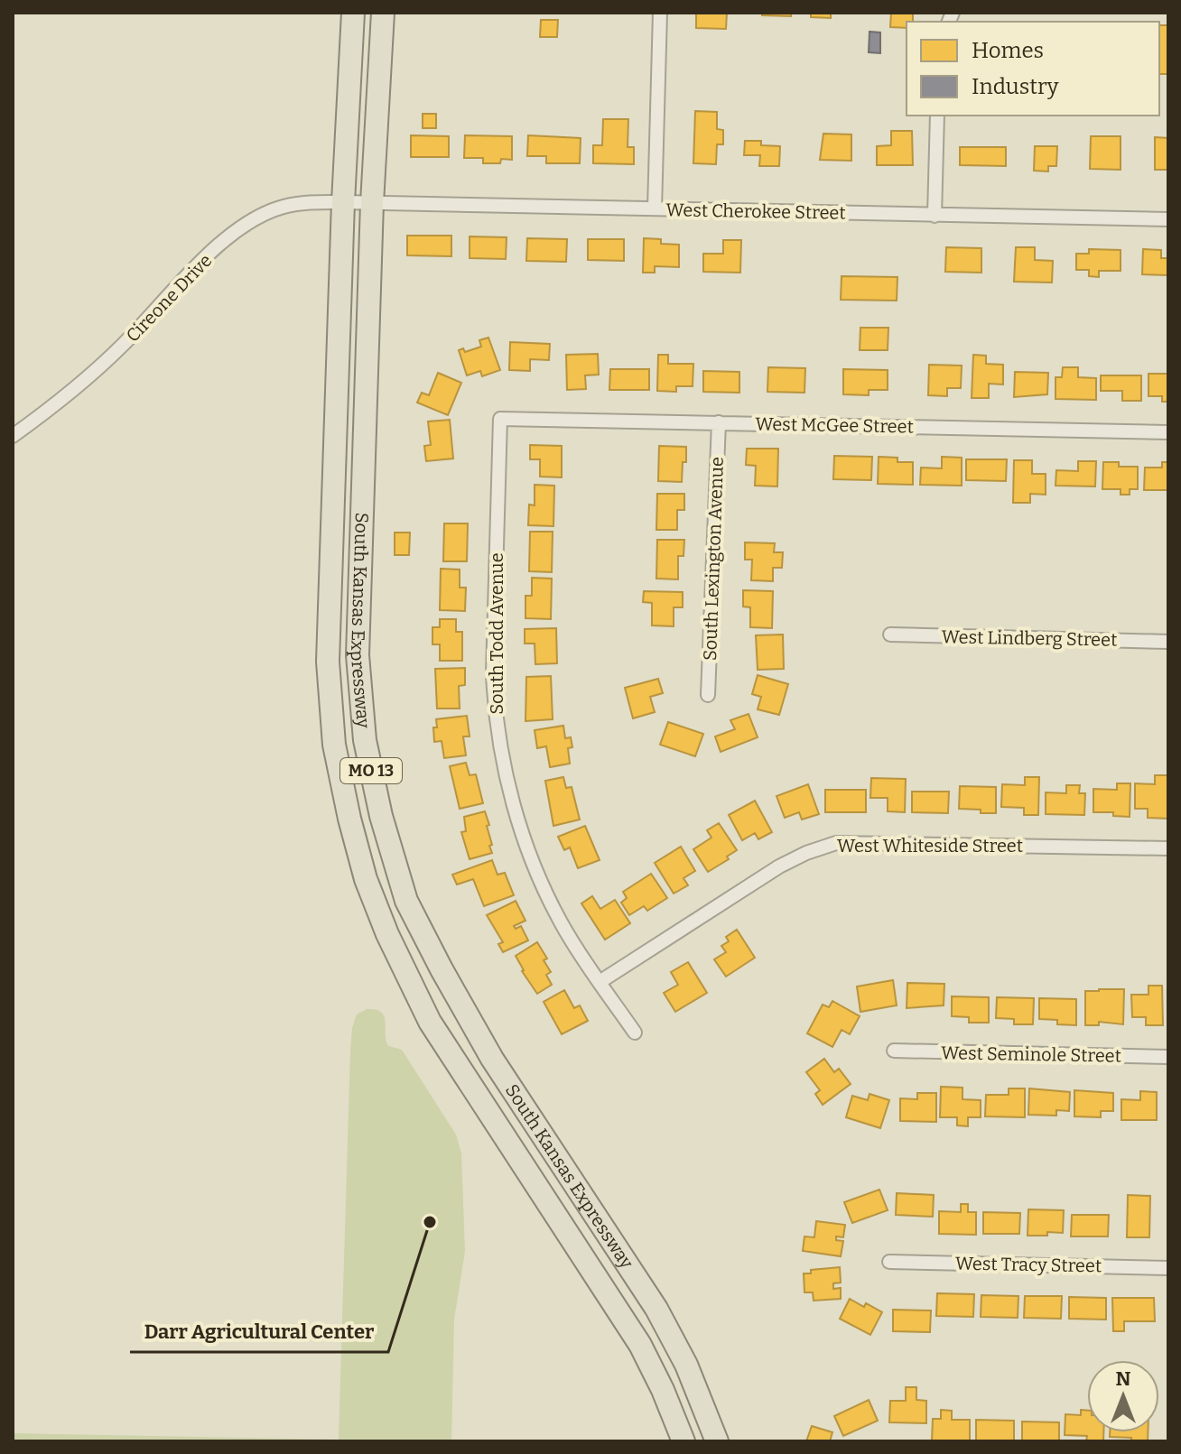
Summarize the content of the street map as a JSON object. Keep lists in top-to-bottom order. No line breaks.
{"streets":{"main road":["South Kansas Expressway","MO 13"],"street":["West Cherokee Street","Cireone Drive","West McGee Street","South Lexington Avenue","South Todd Avenue","West Lindberg Street","West Whiteside Street","West Seminole Street","West Tracy Street"]},"crossings":[["West Cherokee Street","Cireone Drive"],["West Cherokee Street","South Kansas Expressway"],["Cireone Drive","South Kansas Expressway"],["West McGee Street","South Lexington Avenue"],["West McGee Street","South Todd Avenue"],["South Todd Avenue","West Whiteside Street"]],"places":["Darr Agricultural Center"],"legend":["Homes","Industry"],"north":"top"}
